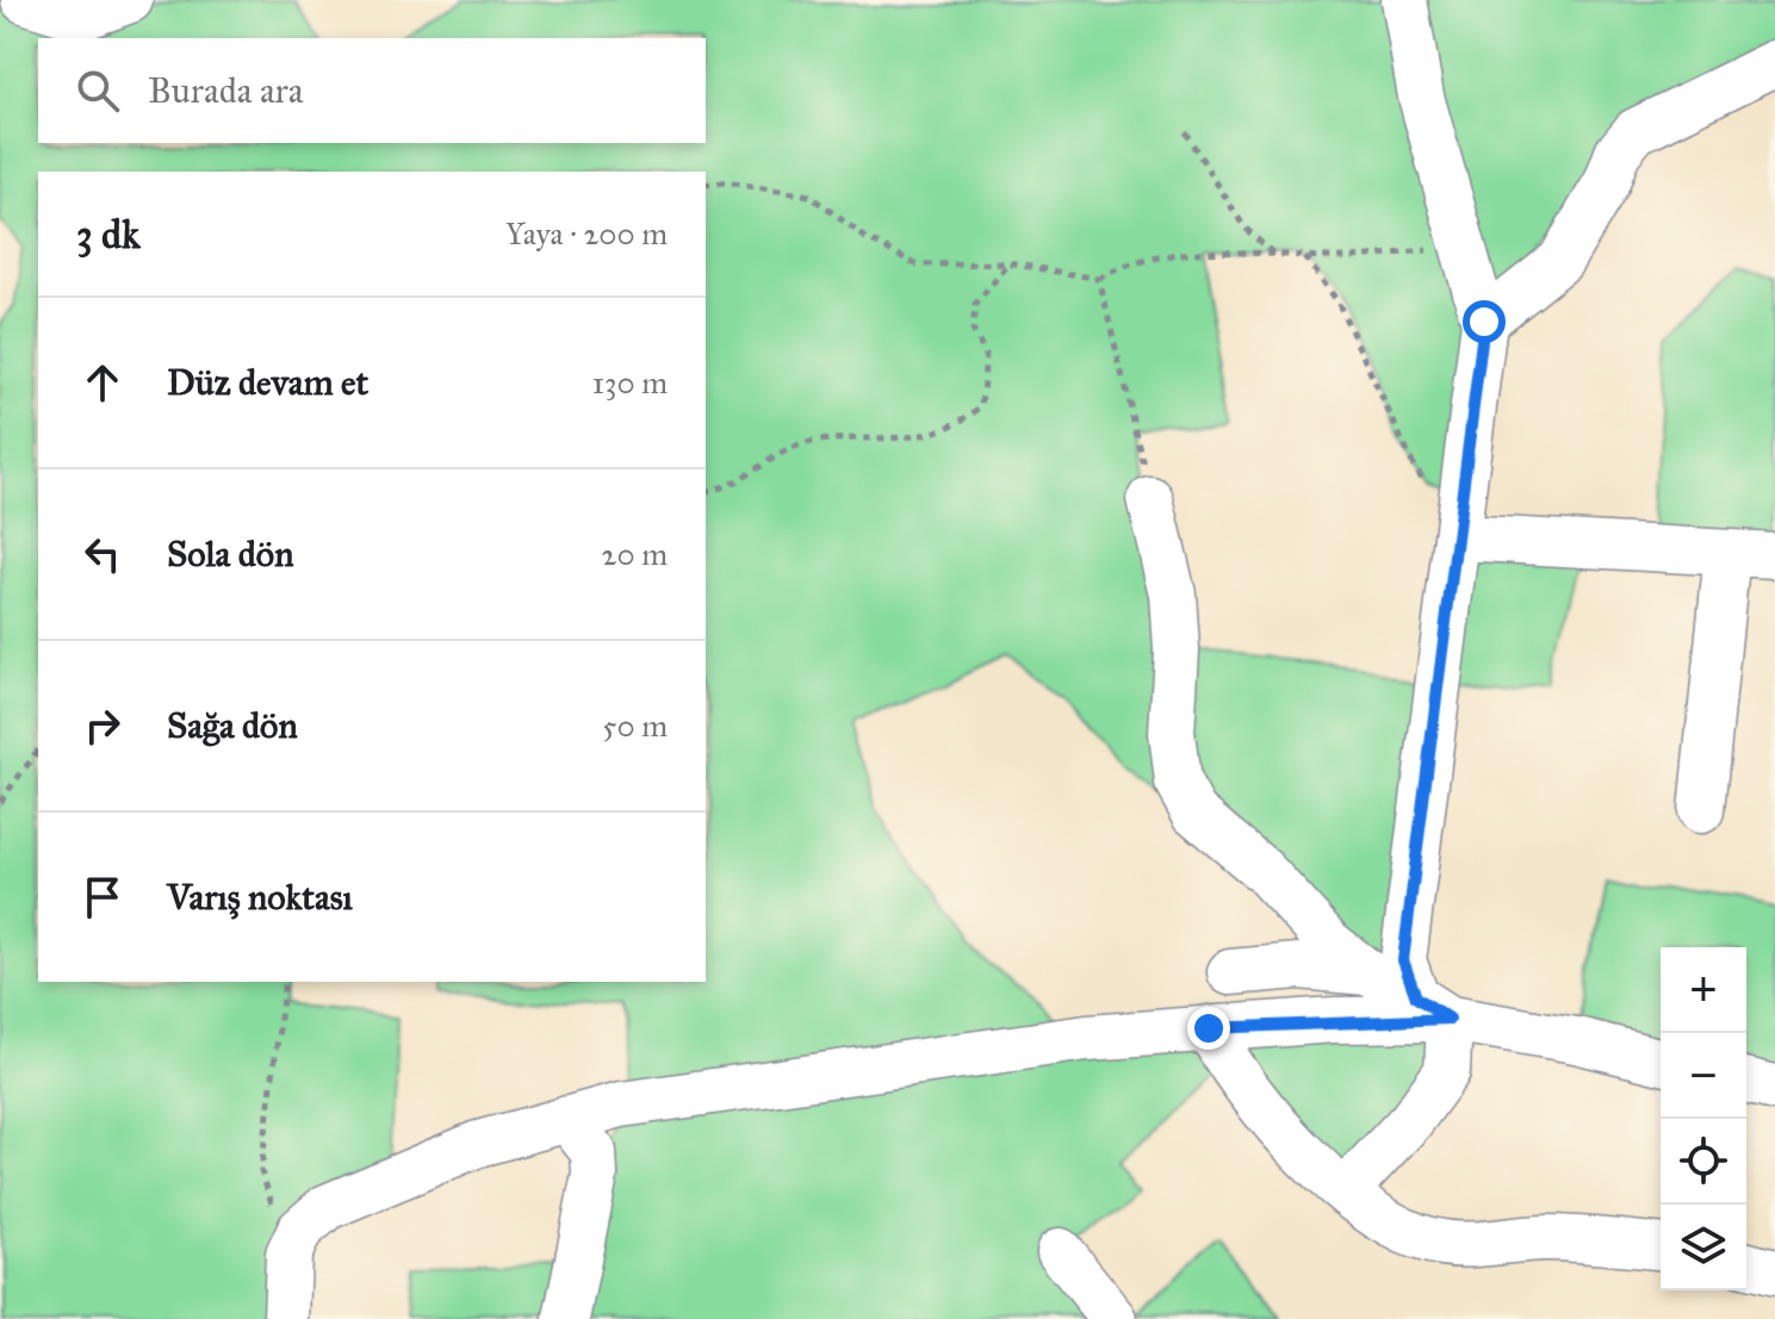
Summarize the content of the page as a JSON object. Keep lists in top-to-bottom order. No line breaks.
{"page":{"search":"Burada ara","heading":["3 dk","Yaya · 200 m"],"list":[["Düz devam et","130 m"],["Sola dön","20 m"],["Sağa dön","50 m"],"Varış noktası"],"map_buttons":["+","−"]}}
